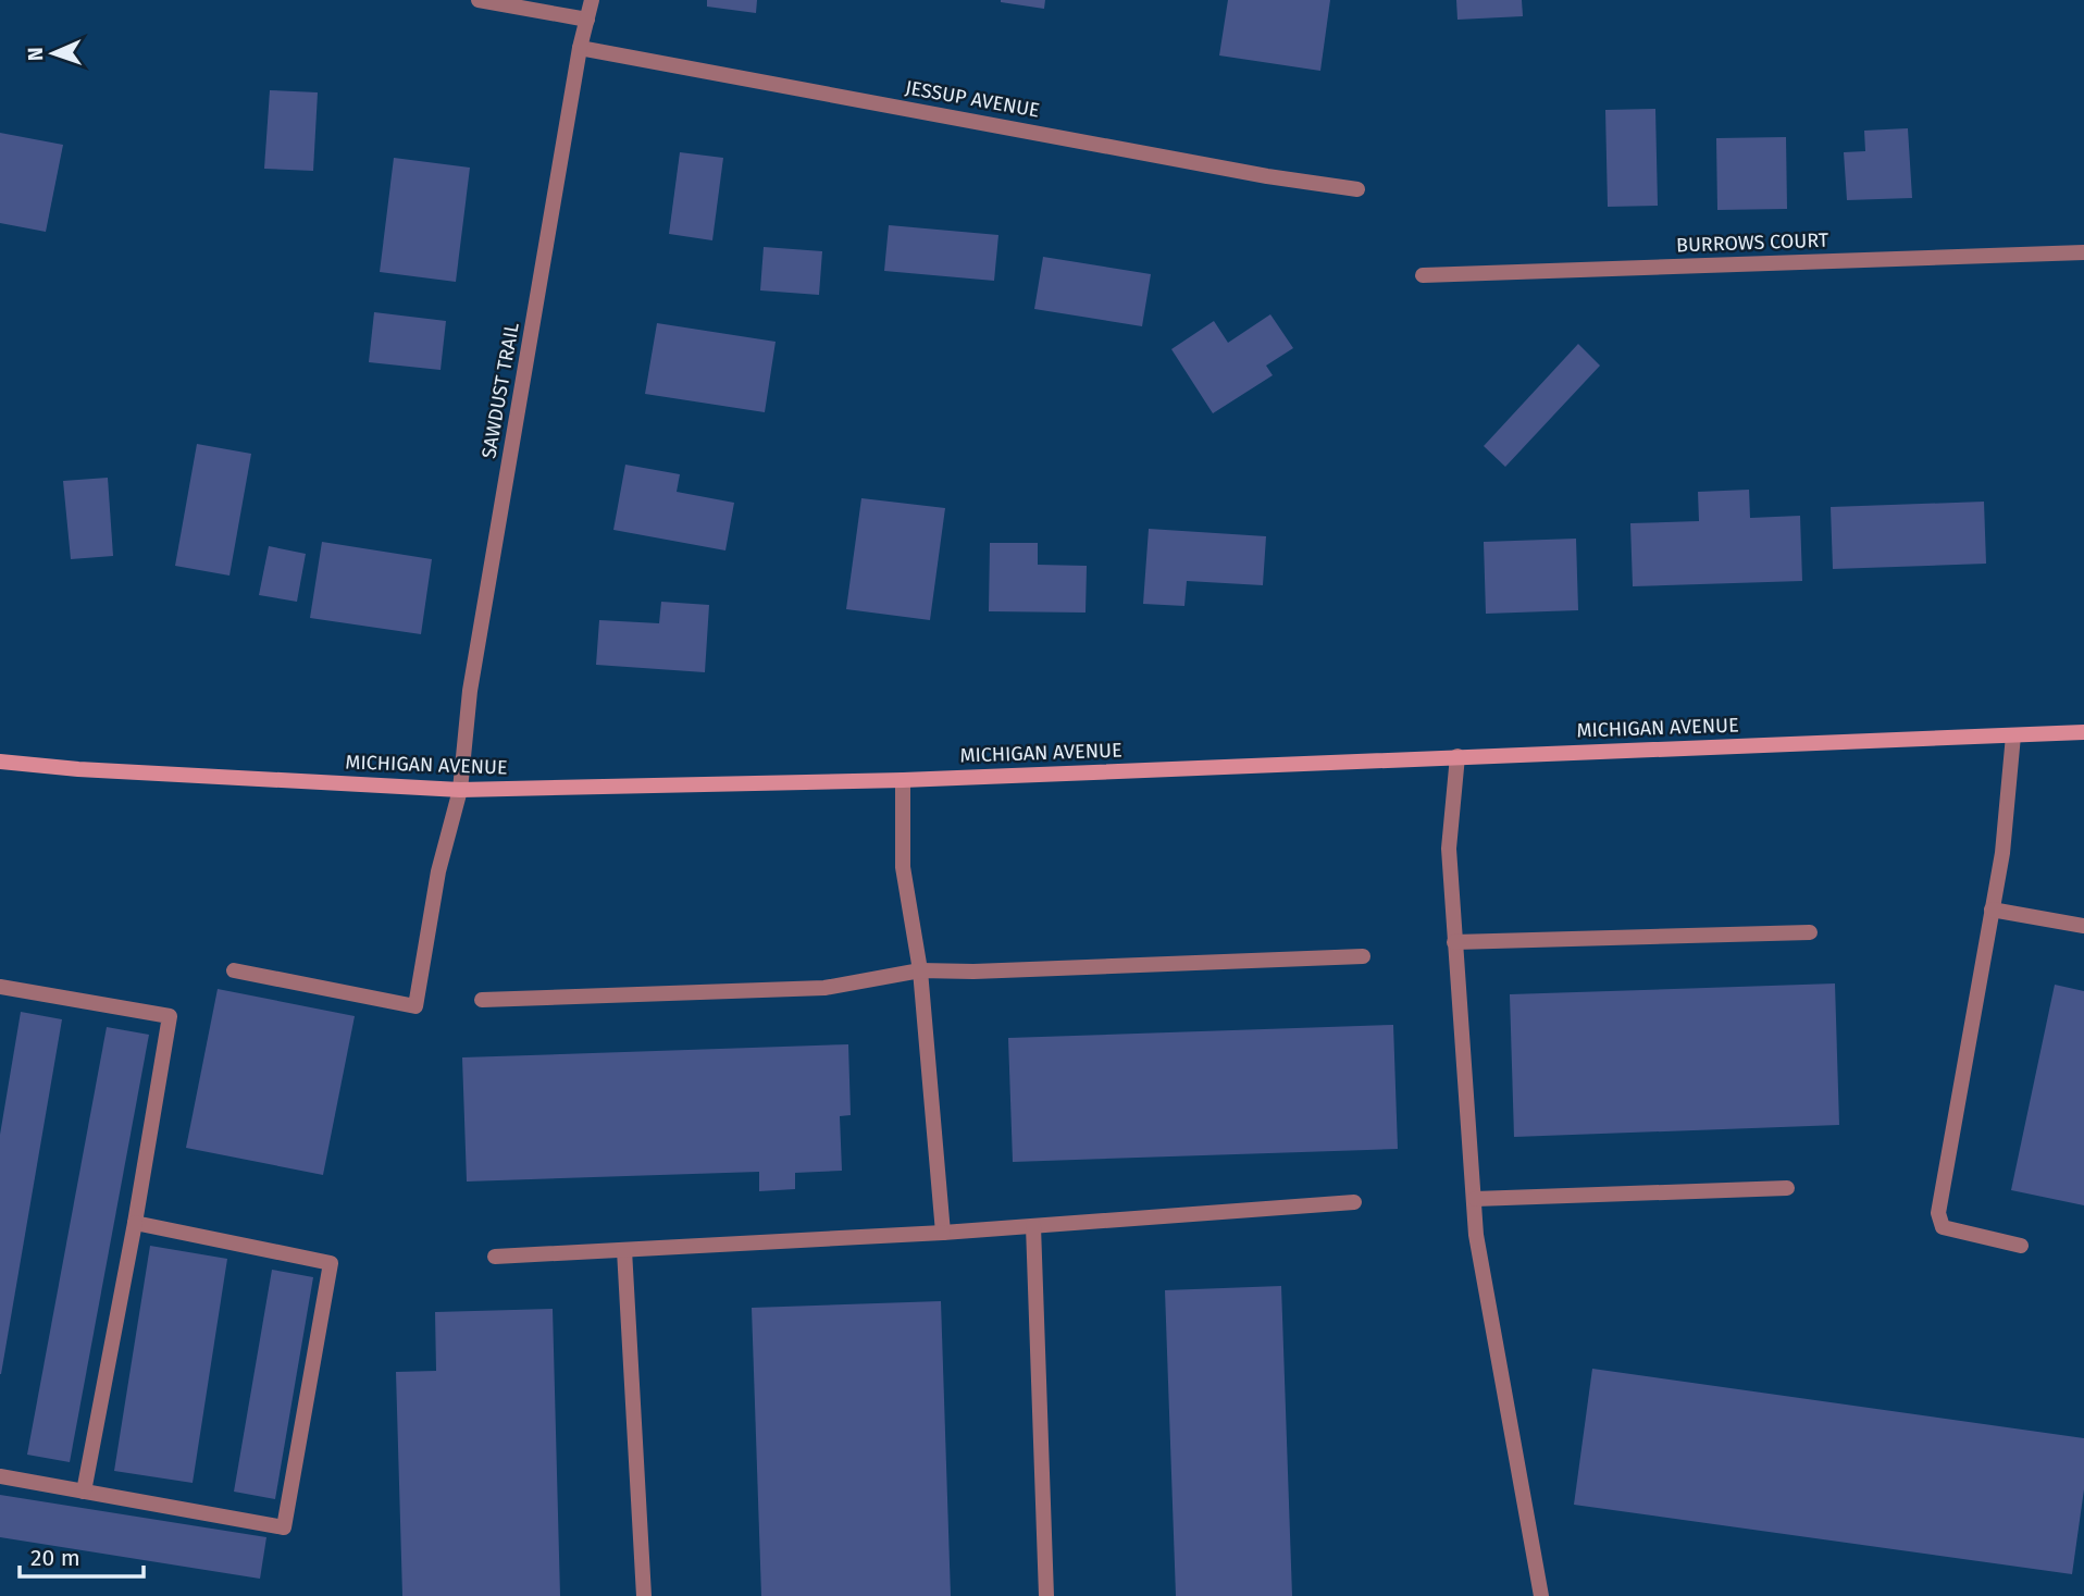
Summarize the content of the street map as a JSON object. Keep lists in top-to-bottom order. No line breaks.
{"streets":{"main road":["MICHIGAN AVENUE"],"street":["JESSUP AVENUE","BURROWS COURT","SAWDUST TRAIL"]},"crossings":[["JESSUP AVENUE","SAWDUST TRAIL"],["SAWDUST TRAIL","MICHIGAN AVENUE"]],"scale_bar":"20 m","north":"left"}
